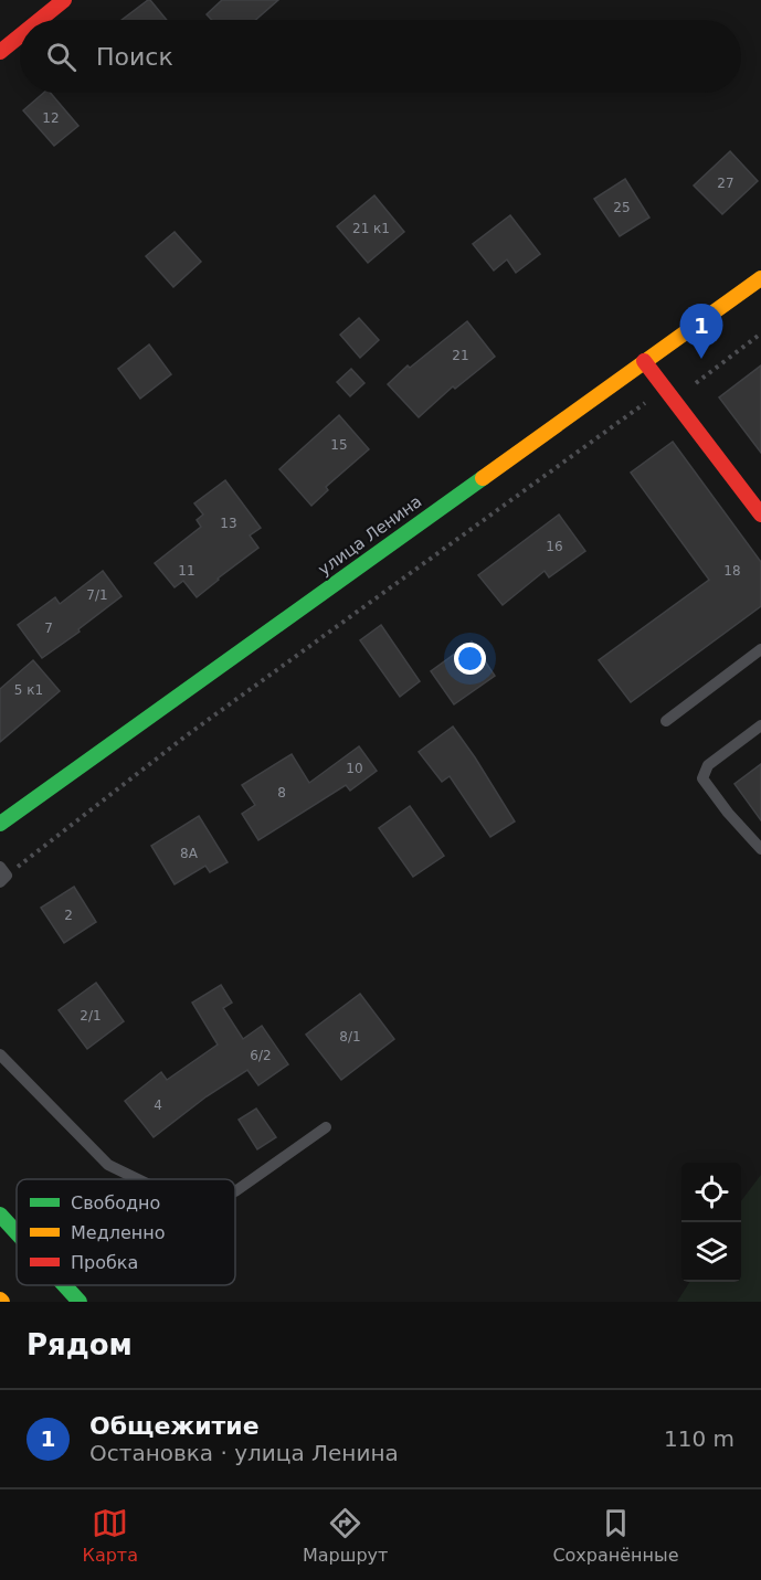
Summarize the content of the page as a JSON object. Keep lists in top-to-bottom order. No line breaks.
{"streets":{"main road":["улица Ленина"]},"house_numbers":["12","27","25","21 к1","21","15","13","16","11","18","7/1","7","5 к1","10","8","8А","2","2/1","8/1","6/2","4"],"legend":["Свободно","Медленно","Пробка"],"page":{"search":"Поиск","pins":"1","heading":"Рядом","list":[{"mark":"1","name":"Общежитие","note":"Остановка · улица Ленина","value":"110 m"}],"nav":["Карта","Маршрут","Сохранённые"]}}
